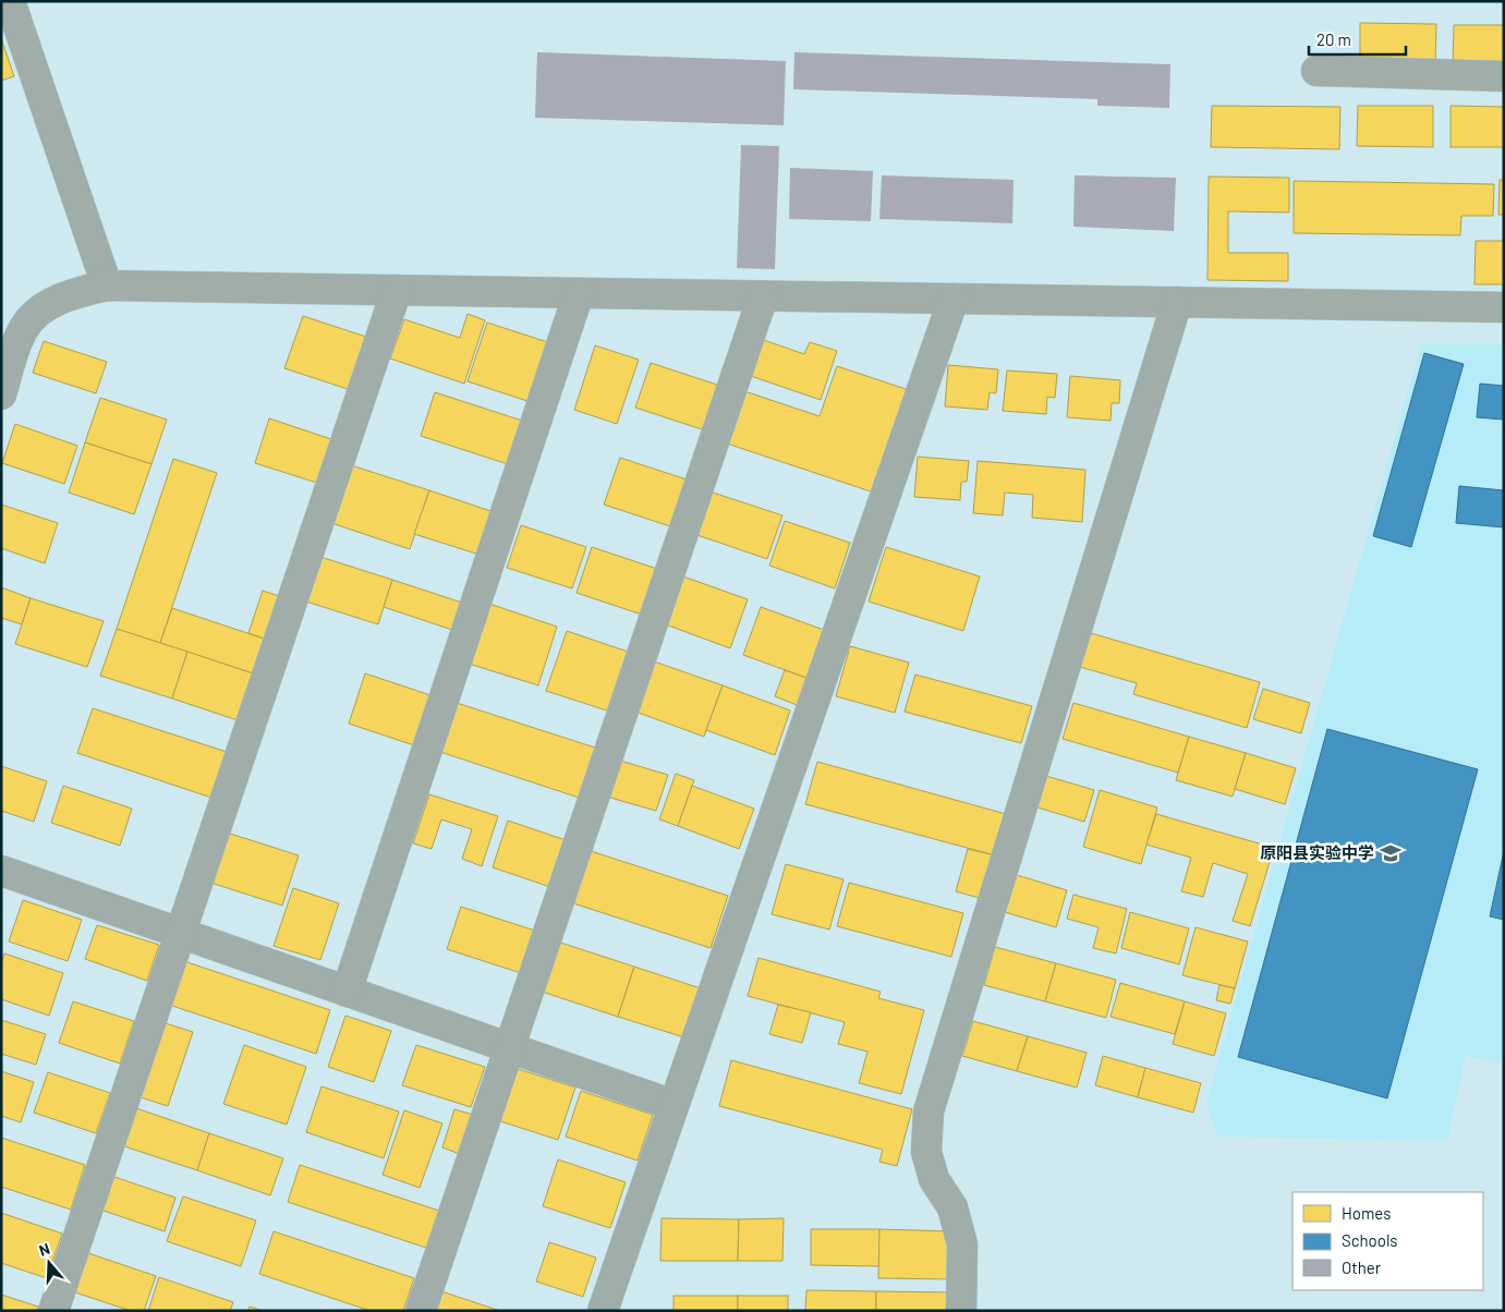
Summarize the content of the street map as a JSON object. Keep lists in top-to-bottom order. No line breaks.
{"places":{"school or university":["原阳县实验中学"]},"legend":["Homes","Schools","Other"],"scale_bar":"20 m","north":"top"}
